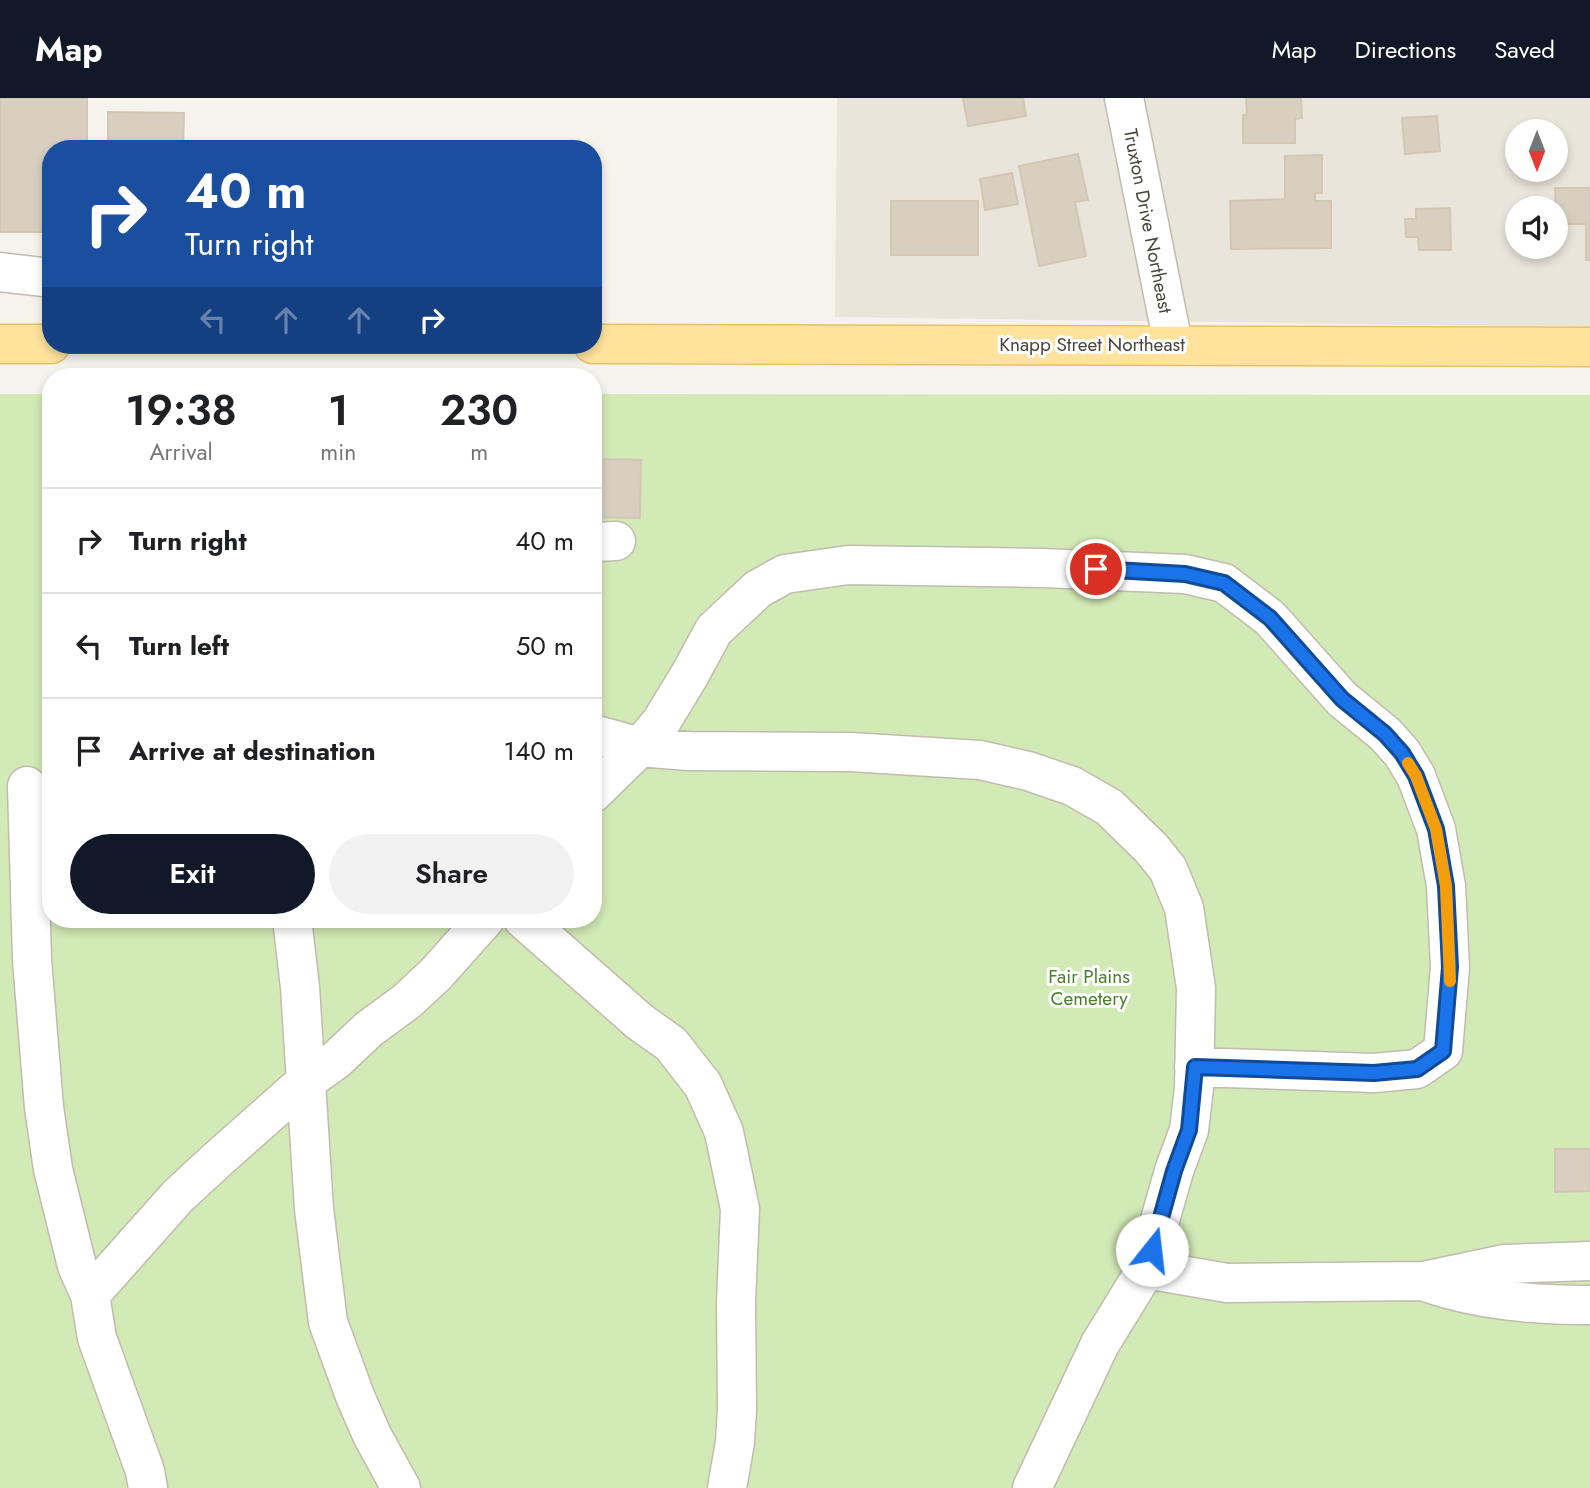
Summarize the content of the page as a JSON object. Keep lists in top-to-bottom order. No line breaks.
{"streets":{"main road":["Knapp Street Northeast"],"street":["Truxton Drive Northeast"]},"crossings":[["Truxton Drive Northeast","Knapp Street Northeast"]],"parks":["Fair Plains Cemetery"],"north":"bottom","page":{"header":"Map","nav":["Map","Directions","Saved"],"turn":["40 m","Turn right"],"eta":["19:38","Arrival","1","min","230","m"],"list":[{"name":"Turn right","value":"40 m"},{"name":"Turn left","value":"50 m"},{"name":"Arrive at destination","value":"140 m"}],"buttons":["Exit","Share"]}}
